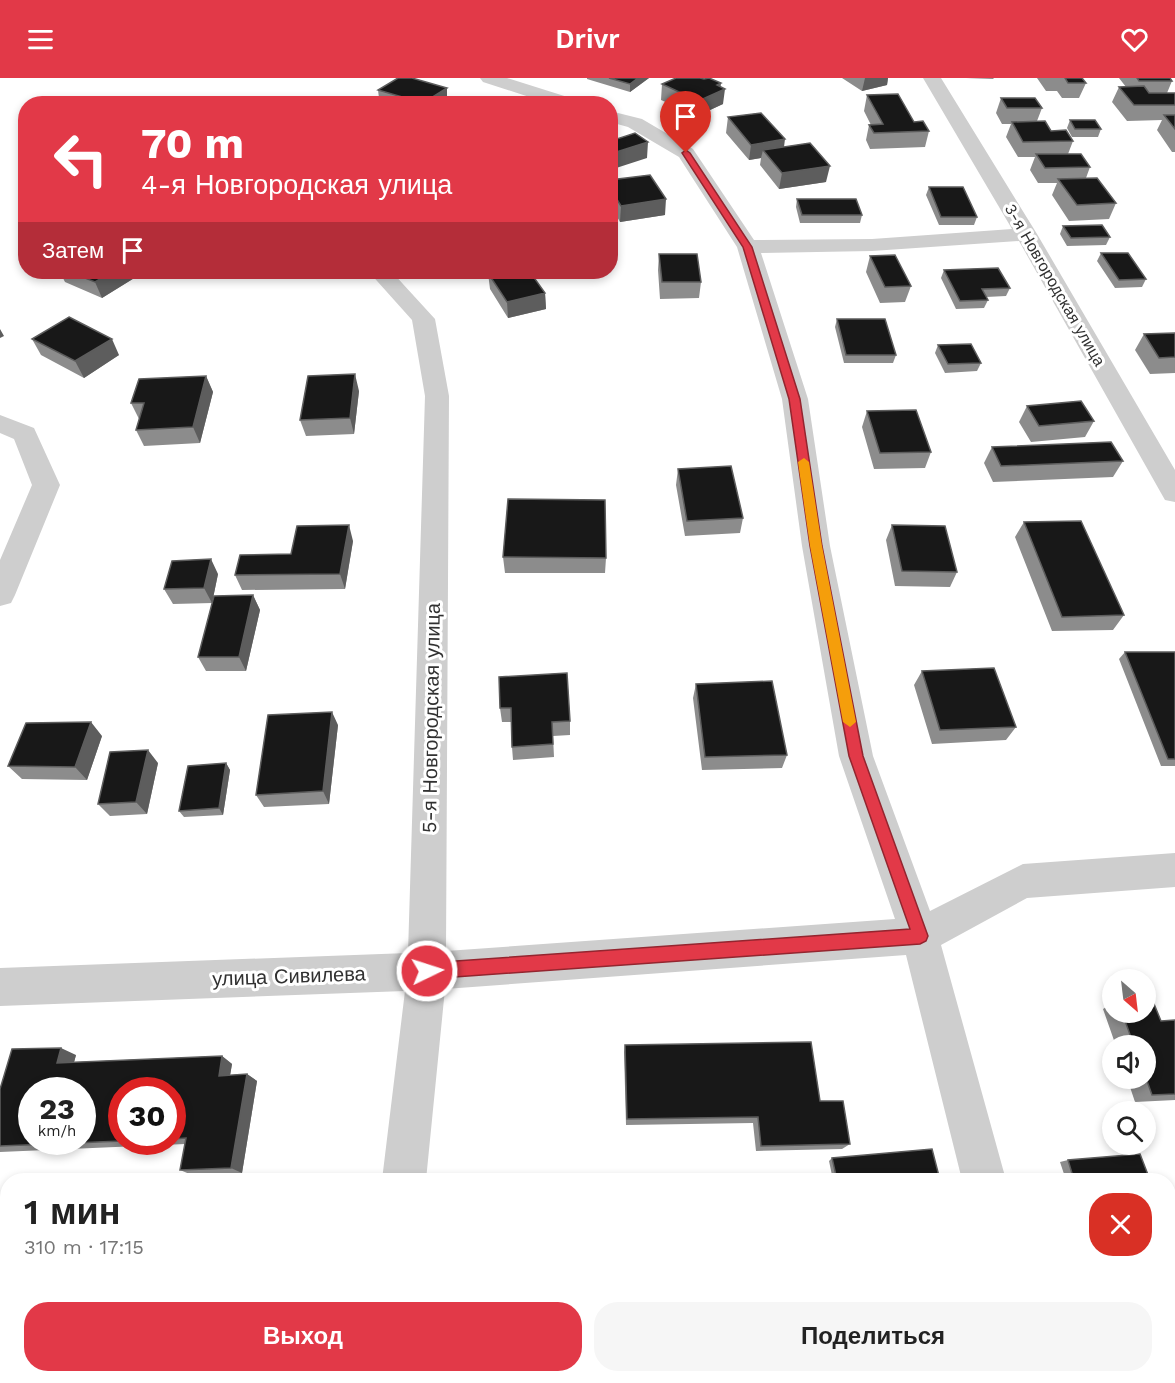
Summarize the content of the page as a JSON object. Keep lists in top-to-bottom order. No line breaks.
{"streets":{"street":["3-я Новгородская улица","5-я Новгородская улица","улица Сивилева"]},"crossings":[["5-я Новгородская улица","улица Сивилева"]],"north":"bottom right","page":{"header":"Drivr","turn":["70 m","4-я Новгородская улица"],"then":"Затем","speed":"23 km/h","limit":"30","heading":["1 мин","310 m · 17:15"],"buttons":["Выход","Поделиться"]}}
